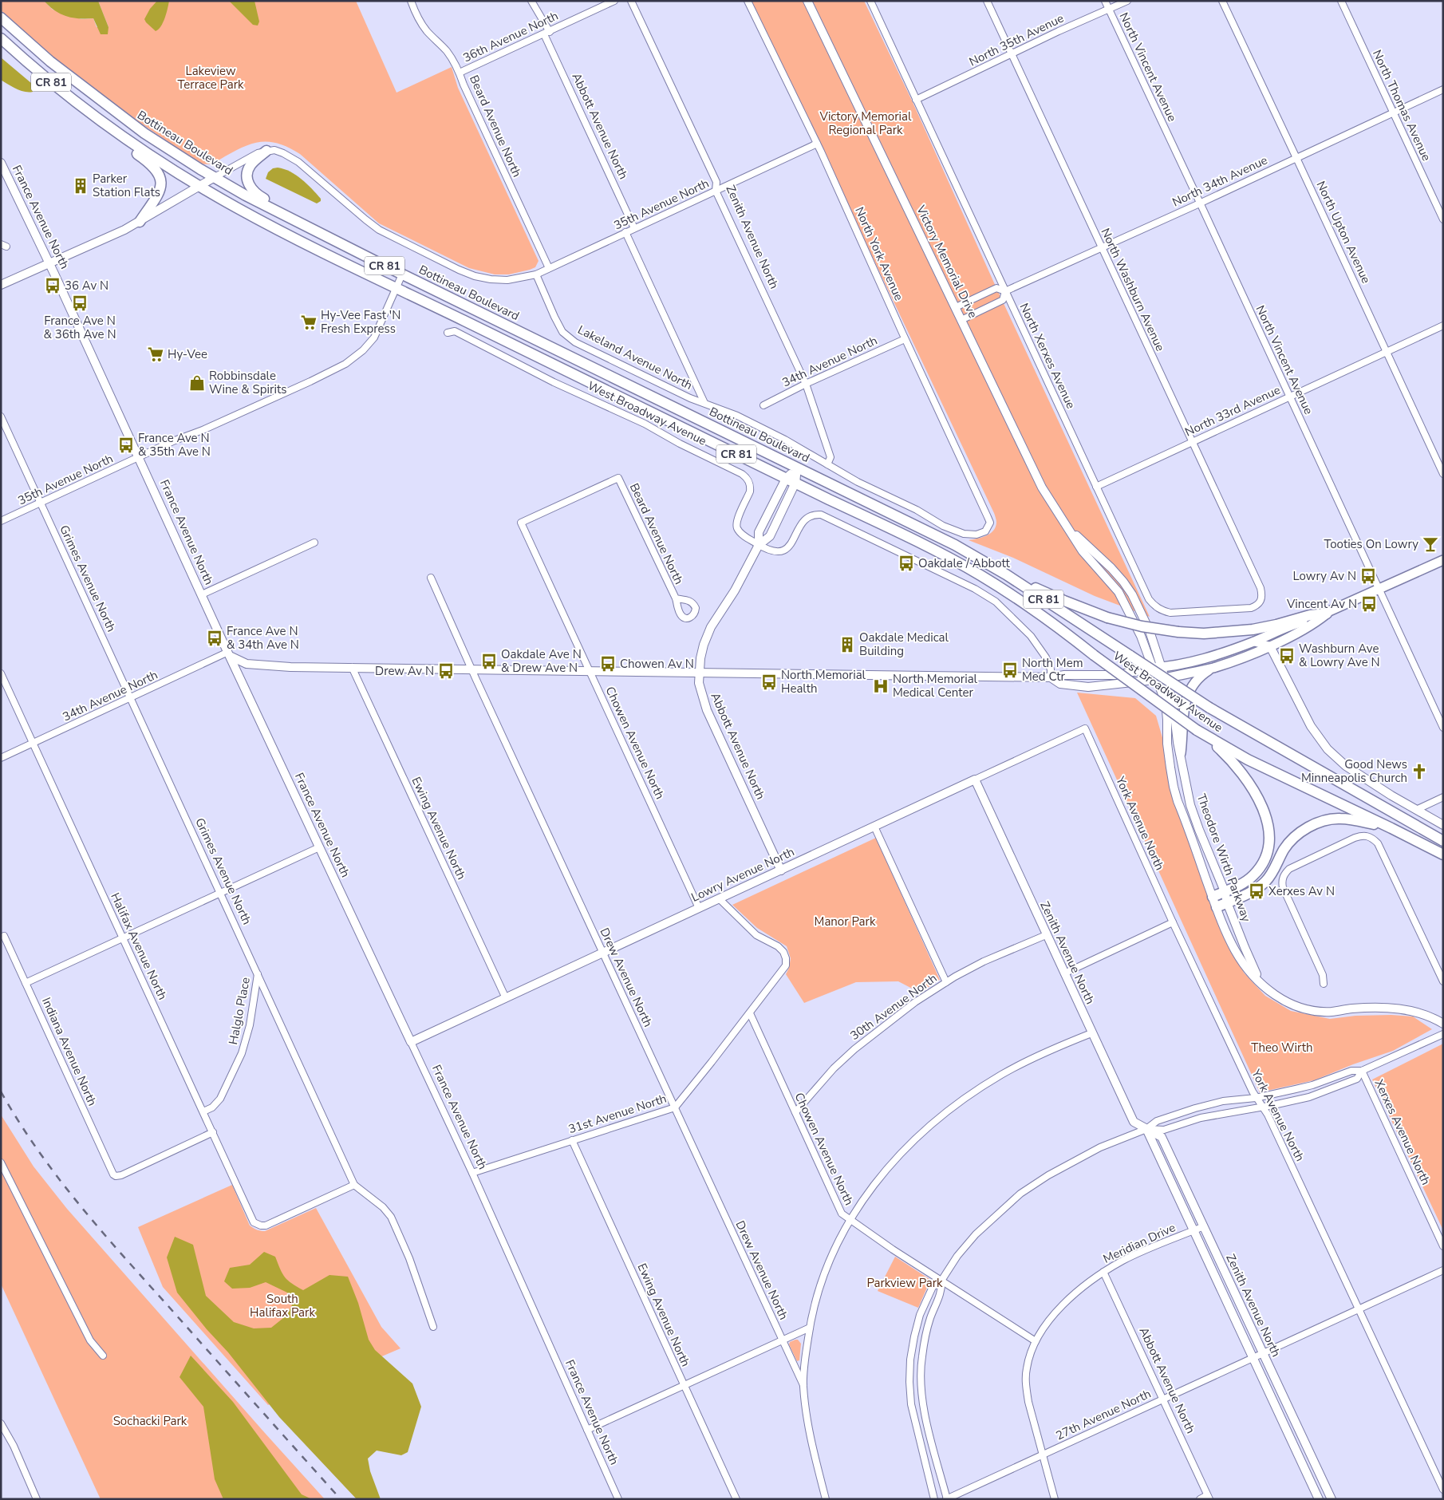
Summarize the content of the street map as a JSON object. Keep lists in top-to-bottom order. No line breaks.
{"streets":{"main road":["CR 81","Bottineau Boulevard","West Broadway Avenue"],"street":["36th Avenue North","North 35th Avenue","North Vincent Avenue","North Thomas Avenue","Beard Avenue North","Abbott Avenue North","North 34th Avenue","35th Avenue North","France Avenue North","North Upton Avenue","Zenith Avenue North","North York Avenue","Victory Memorial Drive","North Washburn Avenue","North Xerxes Avenue","Lakeland Avenue North","34th Avenue North","North 33rd Avenue","Grimes Avenue North","Chowen Avenue North","York Avenue North","Ewing Avenue North","Theodore Wirth Parkway","Lowry Avenue North","Halifax Avenue North","Drew Avenue North","30th Avenue North","Halglo Place","Indiana Avenue North","31st Avenue North","Xerxes Avenue North","Meridian Drive","27th Avenue North"]},"crossings":[["36th Avenue North","Beard Avenue North"],["36th Avenue North","Abbott Avenue North"],["North 35th Avenue","North Vincent Avenue"],["North 35th Avenue","North Washburn Avenue"],["North 35th Avenue","North Xerxes Avenue"],["North Vincent Avenue","North 34th Avenue"],["North Vincent Avenue","North 33rd Avenue"],["CR 81","Abbott Avenue North"],["CR 81","35th Avenue North"],["CR 81","West Broadway Avenue"],["North Thomas Avenue","North 34th Avenue"],["Beard Avenue North","35th Avenue North"],["Beard Avenue North","Chowen Avenue North"],["Abbott Avenue North","Bottineau Boulevard"],["Abbott Avenue North","35th Avenue North"],["Abbott Avenue North","West Broadway Avenue"],["Abbott Avenue North","Lowry Avenue North"],["Abbott Avenue North","Meridian Drive"],["Abbott Avenue North","27th Avenue North"],["Bottineau Boulevard","35th Avenue North"],["Bottineau Boulevard","West Broadway Avenue"],["North 34th Avenue","North Upton Avenue"],["North 34th Avenue","Victory Memorial Drive"],["North 34th Avenue","North Washburn Avenue"],["North 34th Avenue","North Xerxes Avenue"],["35th Avenue North","France Avenue North"],["35th Avenue North","Zenith Avenue North"],["35th Avenue North","North York Avenue"],["35th Avenue North","Lakeland Avenue North"],["35th Avenue North","Grimes Avenue North"],["France Avenue North","34th Avenue North"],["France Avenue North","Lowry Avenue North"],["France Avenue North","31st Avenue North"],["North Upton Avenue","North 33rd Avenue"],["Zenith Avenue North","Lakeland Avenue North"],["Zenith Avenue North","34th Avenue North"],["Zenith Avenue North","Lowry Avenue North"],["Zenith Avenue North","30th Avenue North"],["Zenith Avenue North","Meridian Drive"],["Zenith Avenue North","27th Avenue North"],["North York Avenue","Lakeland Avenue North"],["North York Avenue","34th Avenue North"],["Victory Memorial Drive","Theodore Wirth Parkway"],["North Washburn Avenue","North Xerxes Avenue"],["North Washburn Avenue","North 33rd Avenue"],["North Xerxes Avenue","North 33rd Avenue"],["34th Avenue North","Grimes Avenue North"],["34th Avenue North","Halifax Avenue North"],["Grimes Avenue North","Halifax Avenue North"],["Grimes Avenue North","Halglo Place"],["Chowen Avenue North","Lowry Avenue North"],["Chowen Avenue North","30th Avenue North"],["Chowen Avenue North","31st Avenue North"],["Chowen Avenue North","Meridian Drive"],["York Avenue North","Lowry Avenue North"],["York Avenue North","27th Avenue North"],["Ewing Avenue North","Lowry Avenue North"],["Ewing Avenue North","31st Avenue North"],["Lowry Avenue North","Drew Avenue North"],["Lowry Avenue North","31st Avenue North"],["Halifax Avenue North","Halglo Place"],["Halifax Avenue North","Indiana Avenue North"],["Drew Avenue North","31st Avenue North"],["Meridian Drive","27th Avenue North"]],"parks":["Lakeview Terrace Park","Victory Memorial Regional Park","Manor Park","Theo Wirth","Parkview Park","South Halifax Park","Sochacki Park"],"places":{"building":["Parker Station Flats","Oakdale Medical Building"],"bus stop":["36 Av N","France Ave N & 36th Ave N","France Ave N & 35th Ave N","Oakdale / Abbott","Lowry Av N","Vincent Av N","France Ave N & 34th Ave N","Washburn Ave & Lowry Ave N","Oakdale Ave N & Drew Ave N","Chowen Av N","North Mem Med Ctr","Drew Av N","North Memorial Health","Xerxes Av N"],"supermarket":["Hy-Vee Fast 'N Fresh Express","Hy-Vee"],"shop":["Robbinsdale Wine & Spirits"],"bar":["Tooties On Lowry"],"hospital":["North Memorial Medical Center"],"church":["Good News Minneapolis Church"]}}
